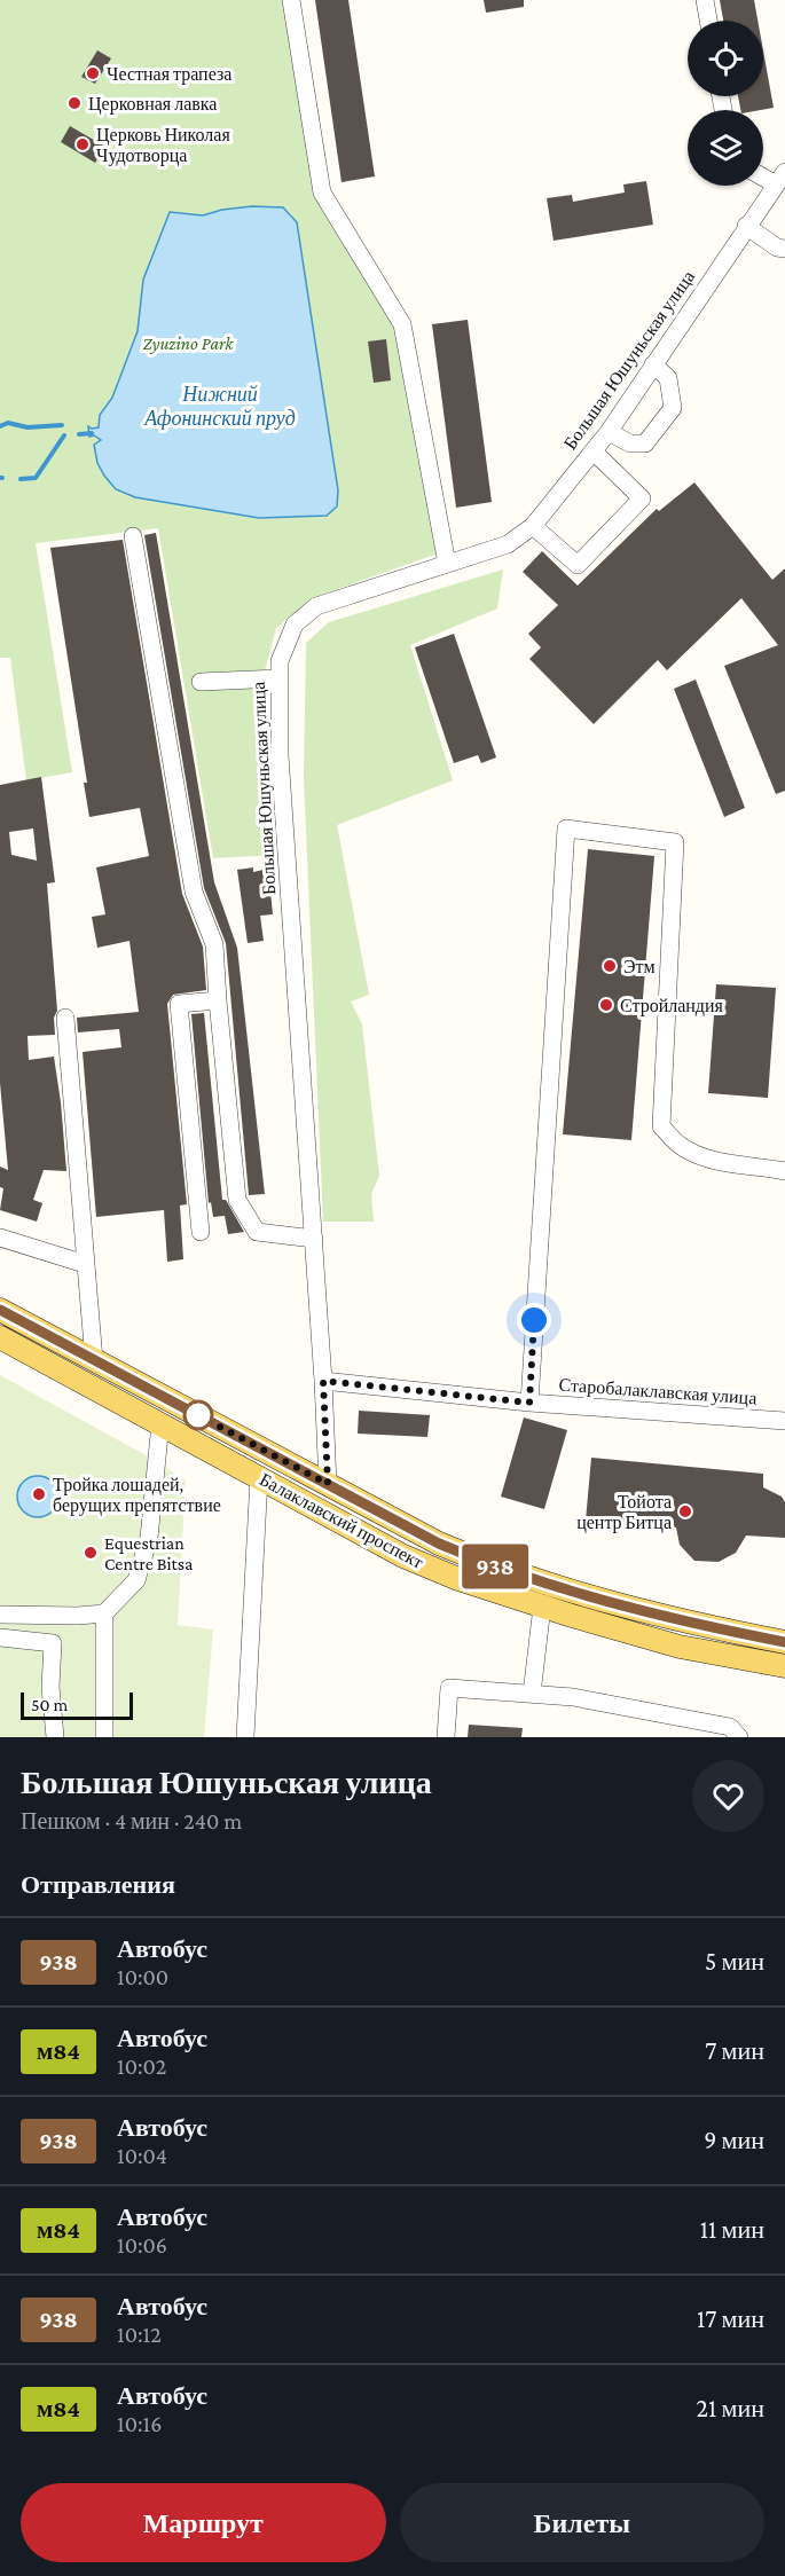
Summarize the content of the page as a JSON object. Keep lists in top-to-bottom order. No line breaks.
{"streets":{"main road":["Балаклавский проспект"],"street":["Большая Юшуньская улица","Старобалаклавская улица"]},"crossings":[["Большая Юшуньская улица","Старобалаклавская улица"],["Большая Юшуньская улица","Балаклавский проспект"]],"water":["Нижний Афонинский пруд"],"parks":["Zyuzino Park"],"places":["Честная трапеза","Церковная лавка","Церковь Николая Чудотворца","Этм","Стройландия","Тройка лошадей, берущих препятствие","Тойота центр Битца","Equestrian Centre Bitsa"],"lines":["bus line 938"],"scale_bar":"50 m","page":{"on_map":"938","scale":"50 m","heading":[["Большая Юшуньская улица","Пешком · 4 мин · 240 m"],"Отправления"],"list":[{"mark":"938","name":"Автобус","note":"10:00","value":"5 мин"},{"mark":"м84","name":"Автобус","note":"10:02","value":"7 мин"},{"mark":"938","name":"Автобус","note":"10:04","value":"9 мин"},{"mark":"м84","name":"Автобус","note":"10:06","value":"11 мин"},{"mark":"938","name":"Автобус","note":"10:12","value":"17 мин"},{"mark":"м84","name":"Автобус","note":"10:16","value":"21 мин"}],"buttons":["Маршрут","Билеты"]}}
